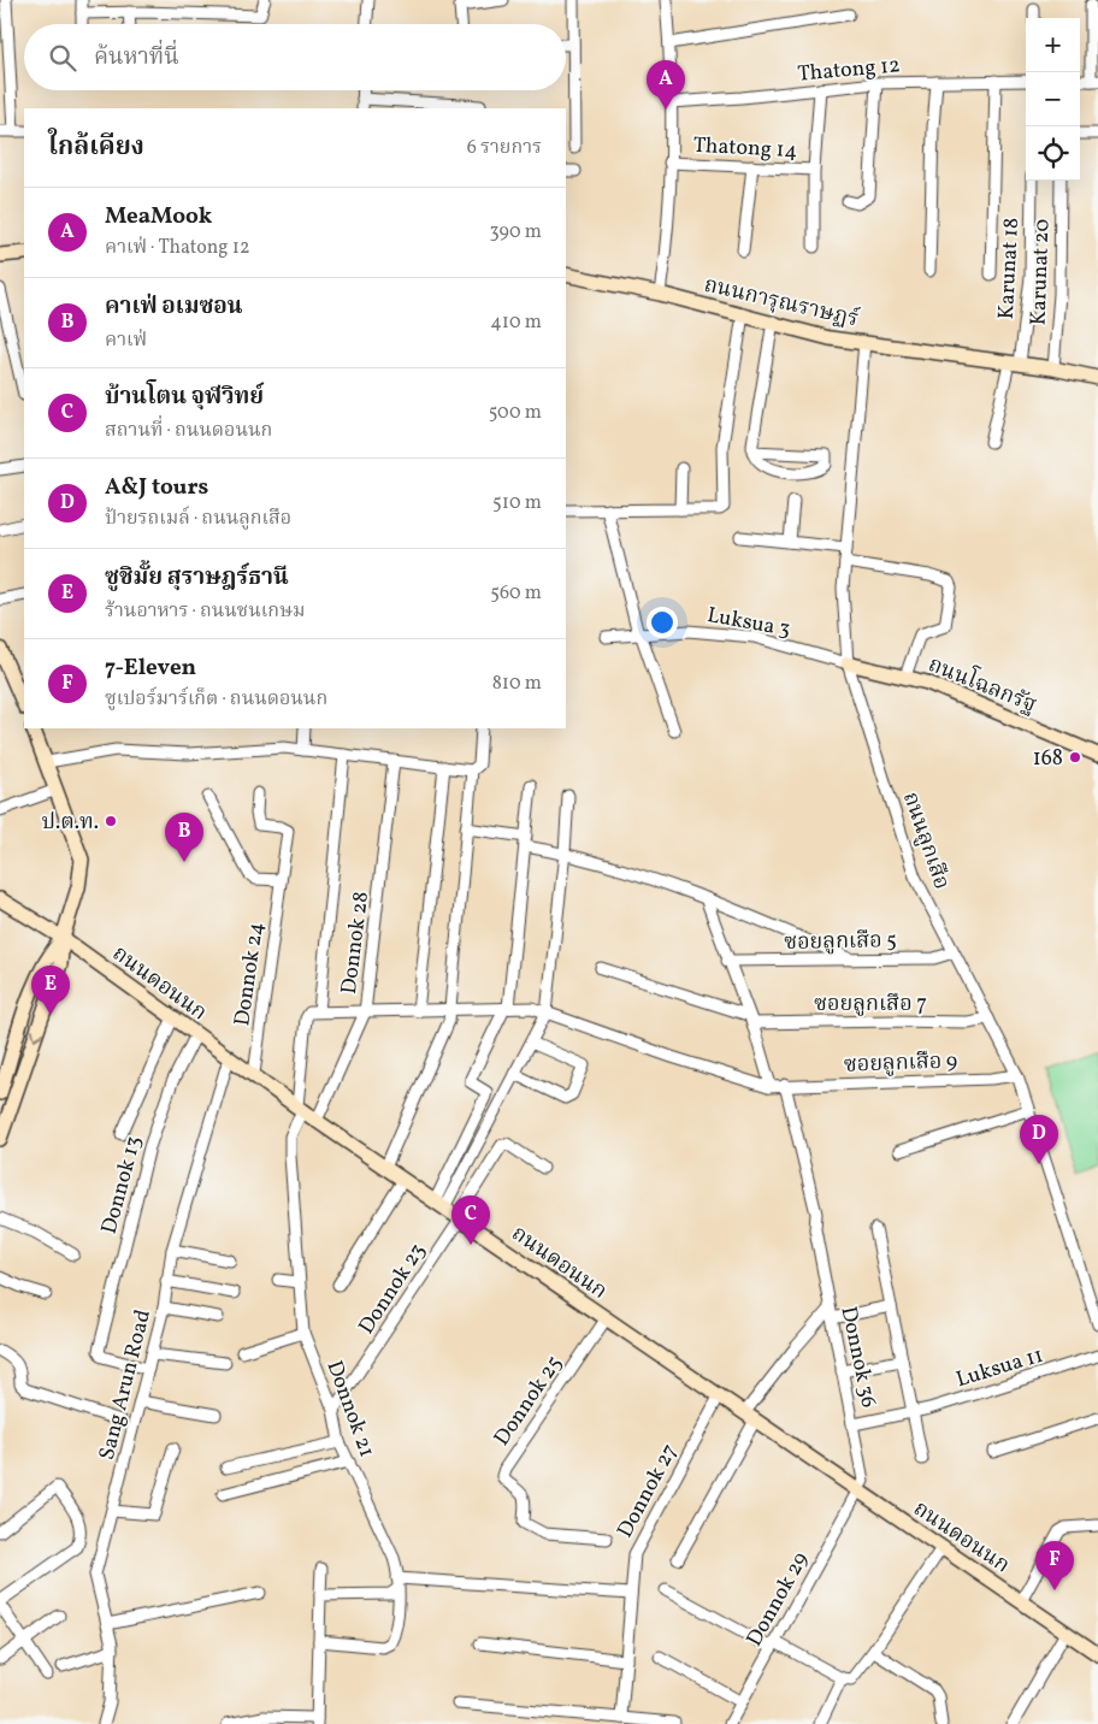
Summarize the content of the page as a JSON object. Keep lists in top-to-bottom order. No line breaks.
{"streets":{"main road":["ถนนการุณราษฏร์","ถนนโฉลกรัฐ","ถนนดอนนก"],"street":["Thatong 12","Thatong 14","Karunat 18","Karunat 20","Luksua 3","ถนนลูกเสือ","ซอยลูกเสือ 5","Donnok 28","Donnok 24","ซอยลูกเสือ 7","ซอยลูกเสือ 9","Donnok 13","Donnok 23","Donnok 36","Luksua 11","Sang Arun Road","Donnok 25","Donnok 21","Donnok 27","Donnok 29"]},"crossings":[["Karunat 18","ถนนการุณราษฏร์"],["Karunat 20","ถนนการุณราษฏร์"],["ถนนการุณราษฏร์","ถนนลูกเสือ"],["Luksua 3","ถนนโฉลกรัฐ"],["Luksua 3","ถนนลูกเสือ"],["ถนนโฉลกรัฐ","ถนนลูกเสือ"],["ถนนลูกเสือ","ซอยลูกเสือ 5"],["ถนนลูกเสือ","ซอยลูกเสือ 7"],["ถนนลูกเสือ","ซอยลูกเสือ 9"],["Donnok 28","ถนนดอนนก"],["Donnok 24","ถนนดอนนก"],["ถนนดอนนก","Donnok 13"],["ถนนดอนนก","Donnok 23"],["ถนนดอนนก","Donnok 36"],["ถนนดอนนก","Sang Arun Road"],["ถนนดอนนก","Donnok 25"],["ถนนดอนนก","Donnok 21"],["ถนนดอนนก","Donnok 27"],["ถนนดอนนก","Donnok 29"],["ซอยลูกเสือ 9","Donnok 36"],["Donnok 13","Sang Arun Road"],["Donnok 23","Donnok 21"],["Donnok 36","Luksua 11"],["Donnok 36","Donnok 29"]],"places":["168","ป.ต.ท."],"page":{"map_buttons":["+","−"],"search":"ค้นหาที่นี่","pins":["A","B","E","D","C","F"],"heading":["ใกล้เคียง","6 รายการ"],"list":[{"mark":"A","name":"MeaMook","note":"คาเฟ่ · Thatong 12","value":"390 m"},{"mark":"B","name":"คาเฟ่ อเมซอน","note":"คาเฟ่","value":"410 m"},{"mark":"C","name":"บ้านโตน จุฬวิทย์","note":"สถานที่ · ถนนดอนนก","value":"500 m"},{"mark":"D","name":"A&J tours","note":"ป้ายรถเมล์ · ถนนลูกเสือ","value":"510 m"},{"mark":"E","name":"ซูชิมั้ย สุราษฎร์ธานี","note":"ร้านอาหาร · ถนนชนเกษม","value":"560 m"},{"mark":"F","name":"7-Eleven","note":"ซูเปอร์มาร์เก็ต · ถนนดอนนก","value":"810 m"}]}}
